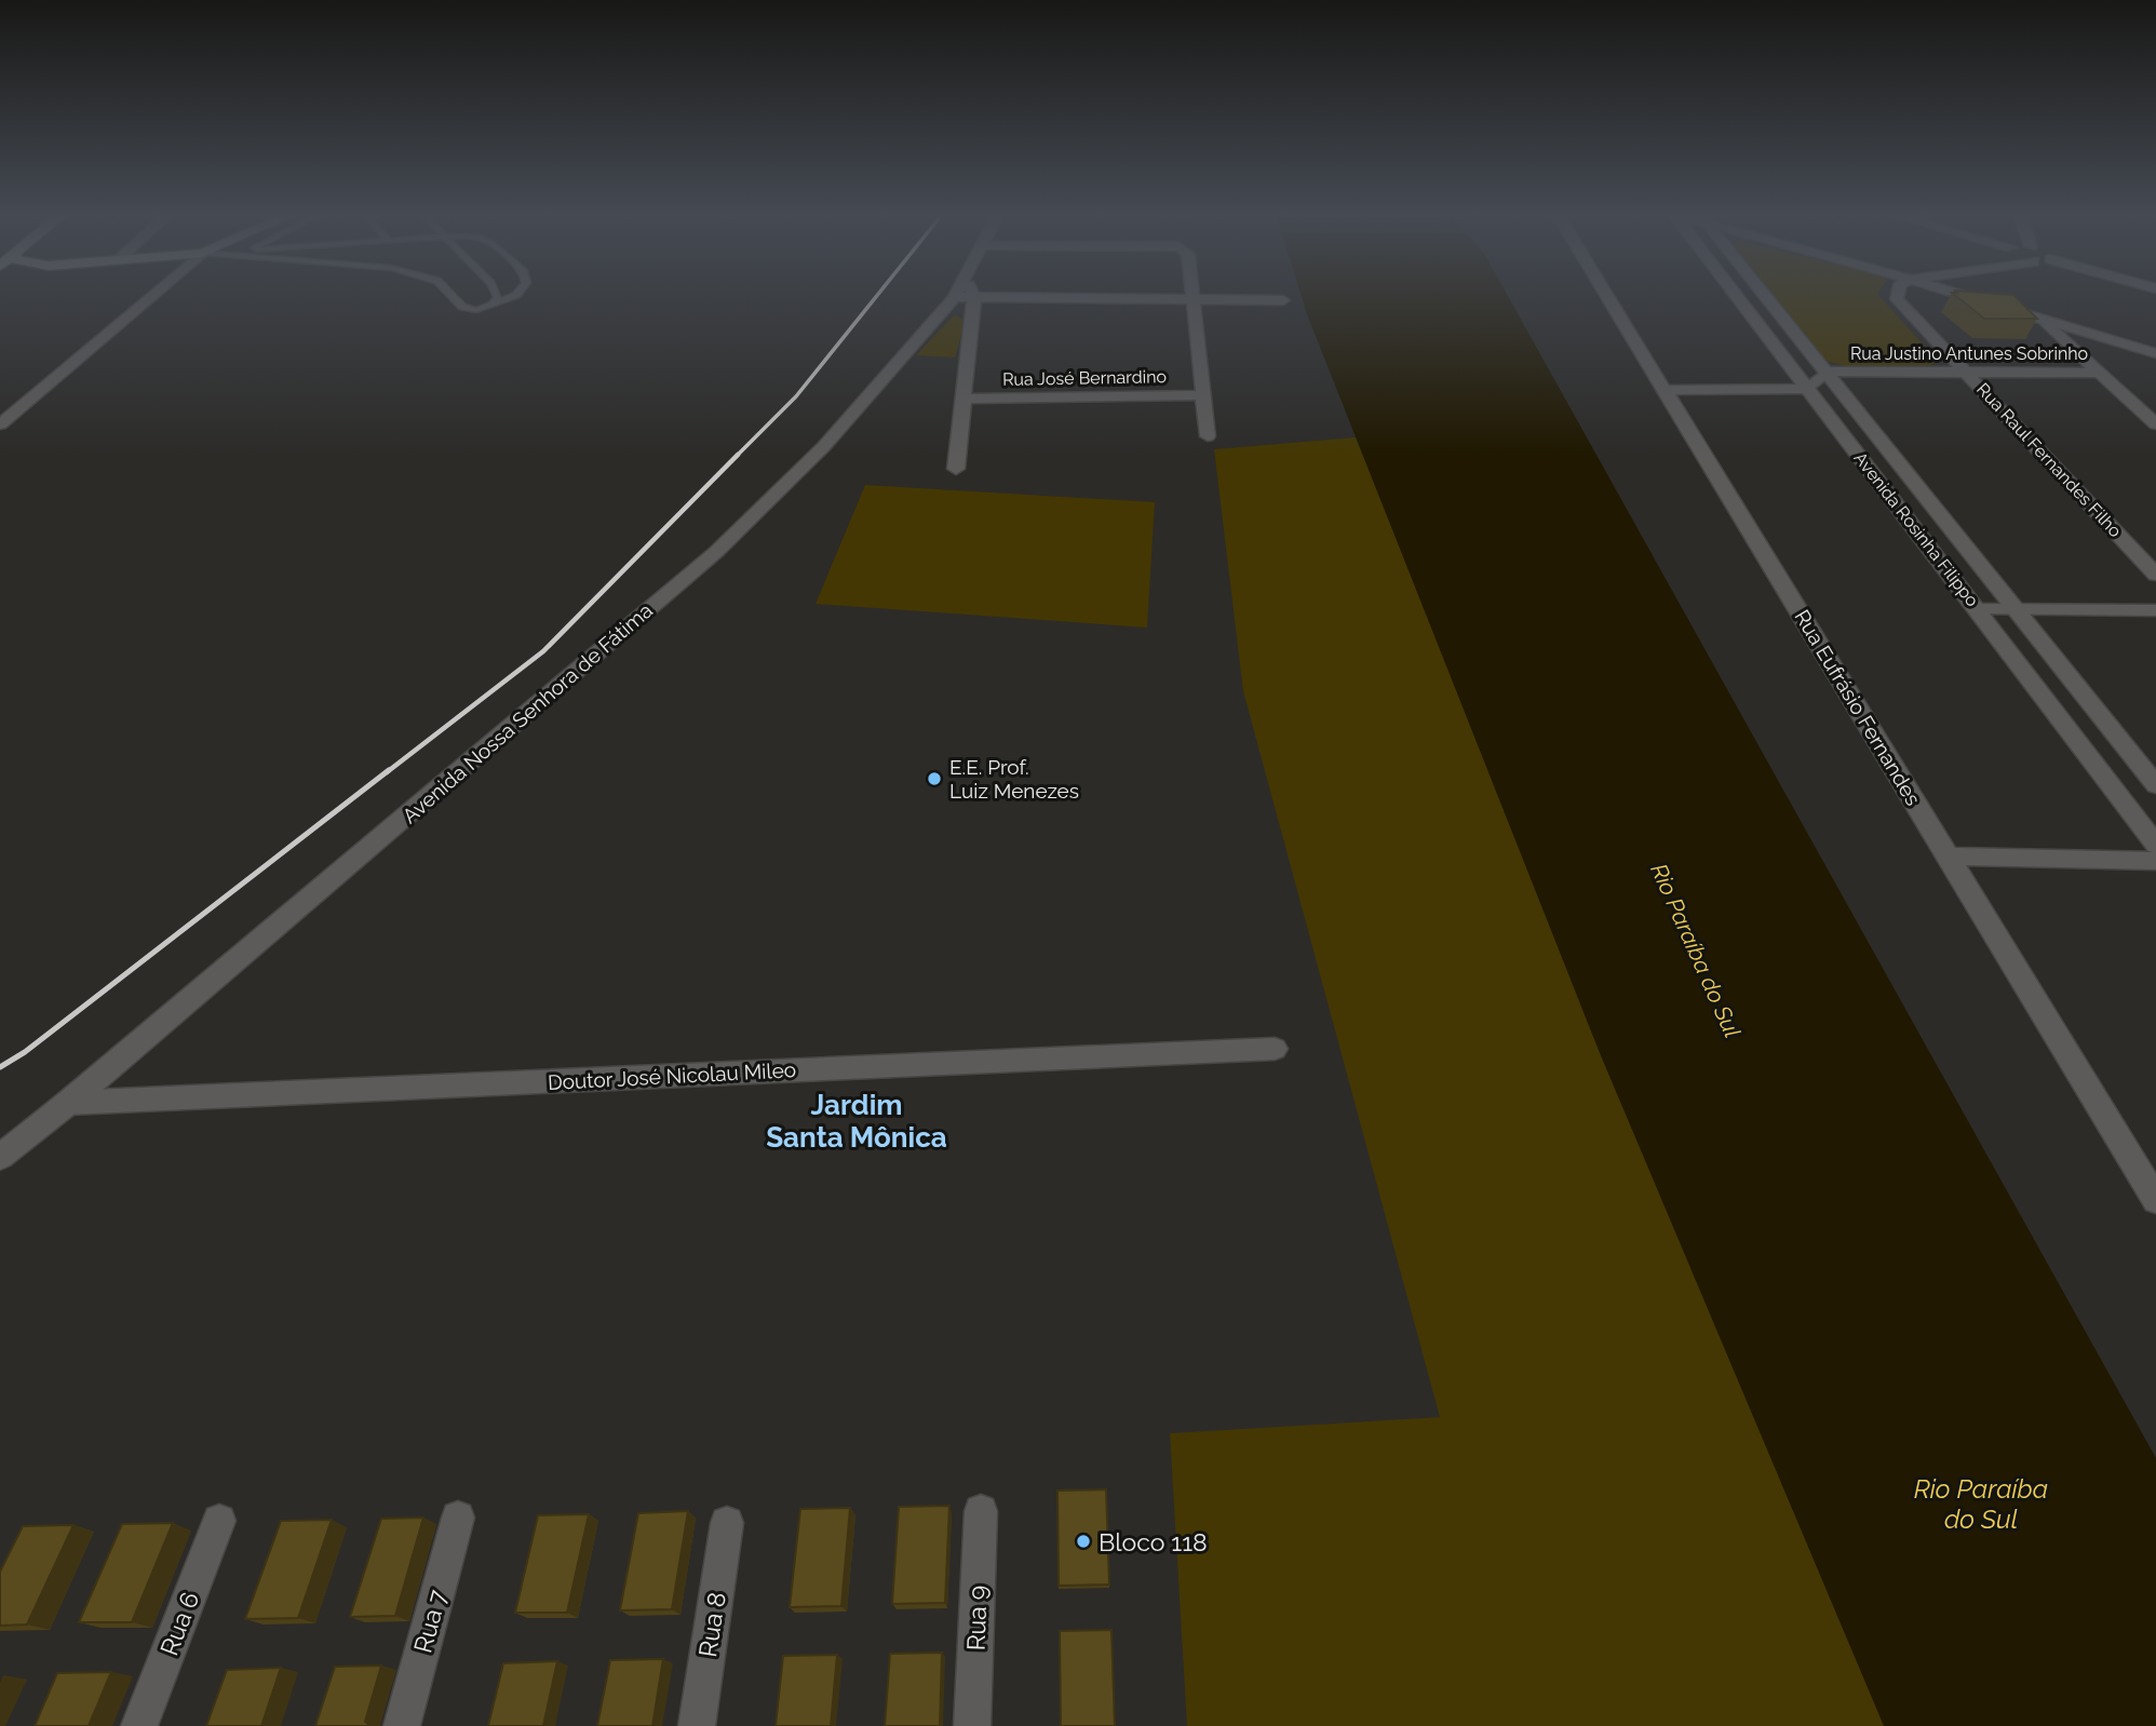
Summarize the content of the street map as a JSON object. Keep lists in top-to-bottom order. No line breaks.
{"streets":{"street":["Rua Justino Antunes Sobrinho","Rua José Bernardino","Rua Raul Fernandes Filho","Avenida Rosinha Filippo","Rua Eufrásio Fernandes","Avenida Nossa Senhora de Fátima","Doutor José Nicolau Mileo","Rua 9","Rua 7","Rua 6","Rua 8"]},"crossings":[["Rua Justino Antunes Sobrinho","Rua Raul Fernandes Filho"],["Rua Justino Antunes Sobrinho","Avenida Rosinha Filippo"],["Avenida Nossa Senhora de Fátima","Doutor José Nicolau Mileo"]],"districts":["Jardim Santa Mônica"],"water":["Rio Paraíba do Sul"],"places":["E.E. Prof. Luiz Menezes","Bloco 118"]}
